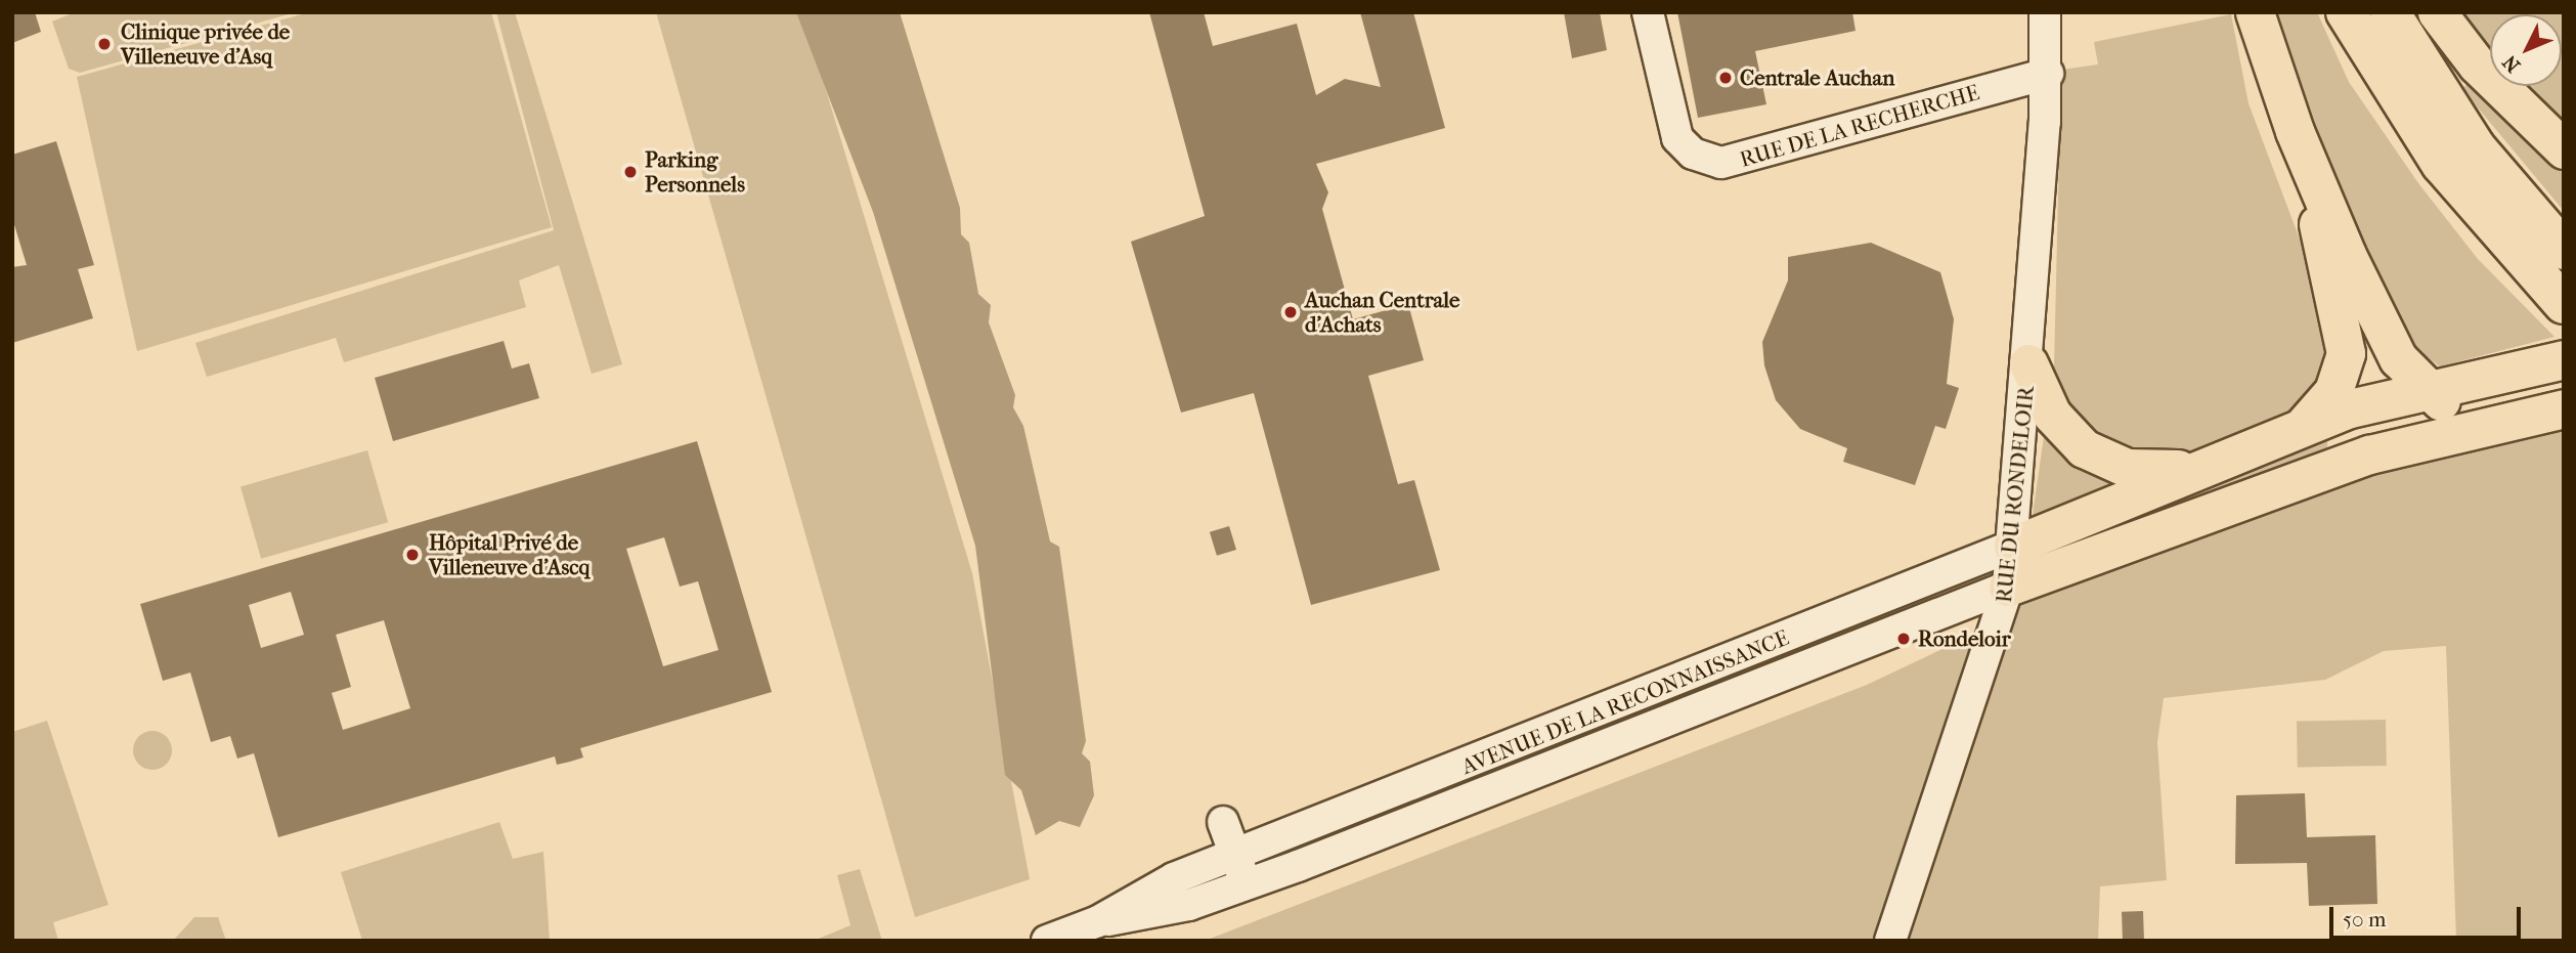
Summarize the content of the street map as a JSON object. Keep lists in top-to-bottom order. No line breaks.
{"streets":{"street":["RUE DE LA RECHERCHE","RUE DU RONDELOIR","AVENUE DE LA RECONNAISSANCE"]},"crossings":[["RUE DE LA RECHERCHE","RUE DU RONDELOIR"],["RUE DU RONDELOIR","AVENUE DE LA RECONNAISSANCE"]],"places":["Clinique privée de Villeneuve d'Asq","Centrale Auchan","Parking Personnels","Auchan Centrale d'Achats","Hôpital Privé de Villeneuve d'Ascq","Rondeloir"],"scale_bar":"50 m","north":"bottom left"}
